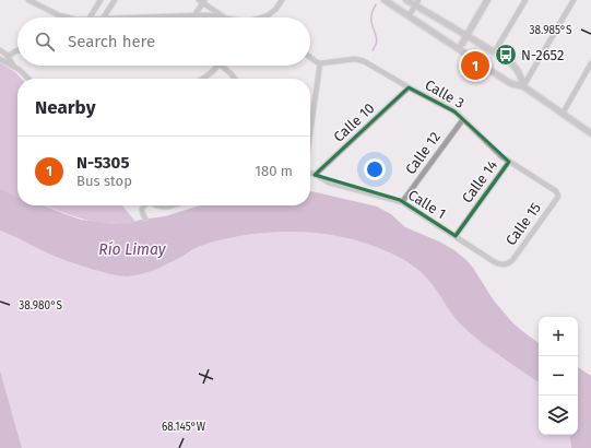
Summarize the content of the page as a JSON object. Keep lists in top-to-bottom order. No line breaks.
{"streets":{"street":["Calle 3","Calle 10","Calle 12","Calle 14","Calle 1","Calle 15"]},"crossings":[["Calle 3","Calle 10"],["Calle 3","Calle 12"],["Calle 3","Calle 14"],["Calle 3","Calle 15"],["Calle 10","Calle 1"],["Calle 12","Calle 1"],["Calle 14","Calle 1"],["Calle 1","Calle 15"]],"water":["Río Limay"],"places":{"bus stop":["N-2652"]},"page":{"search":"Search here","pins":"1","heading":"Nearby","list":[{"mark":"1","name":"N-5305","note":"Bus stop","value":"180 m"}],"map_buttons":["+","−"]},"coordinates":["38.985°S","38.980°S","68.145°W"]}
